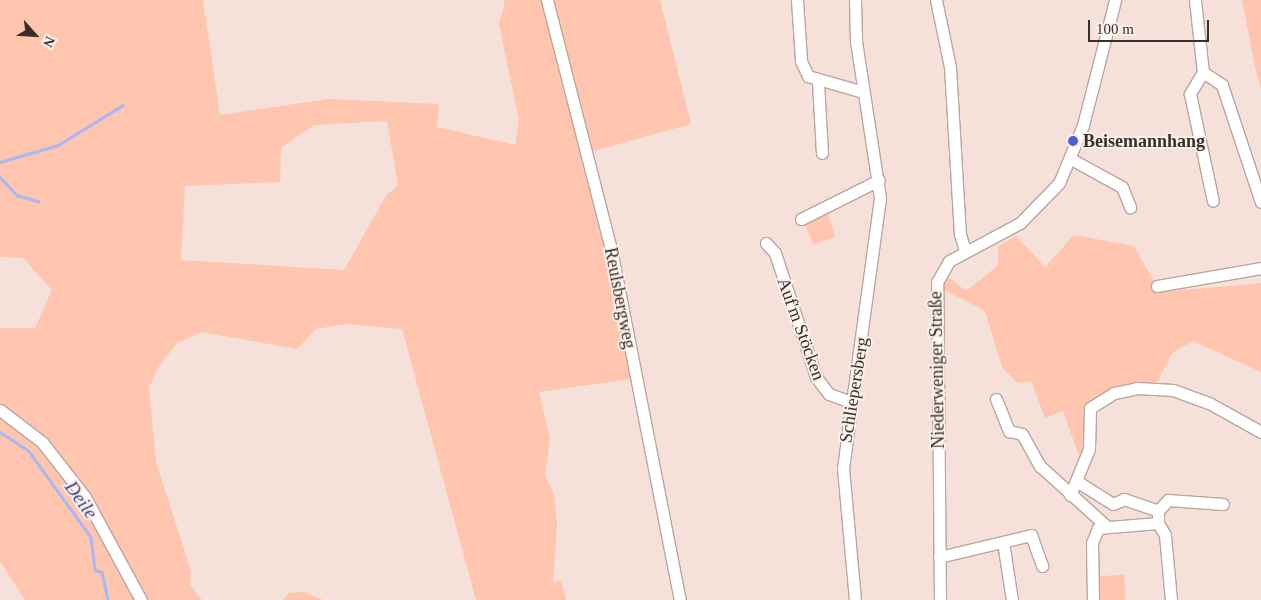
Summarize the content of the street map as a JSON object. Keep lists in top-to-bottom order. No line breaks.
{"streets":{"street":["Reulsbergweg","Auf'm Stöcken","Niederweniger Straße","Schliepersberg"]},"crossings":[["Auf'm Stöcken","Schliepersberg"]],"water":["Deile"],"places":["Beisemannhang"],"scale_bar":"100 m","north":"bottom right"}
